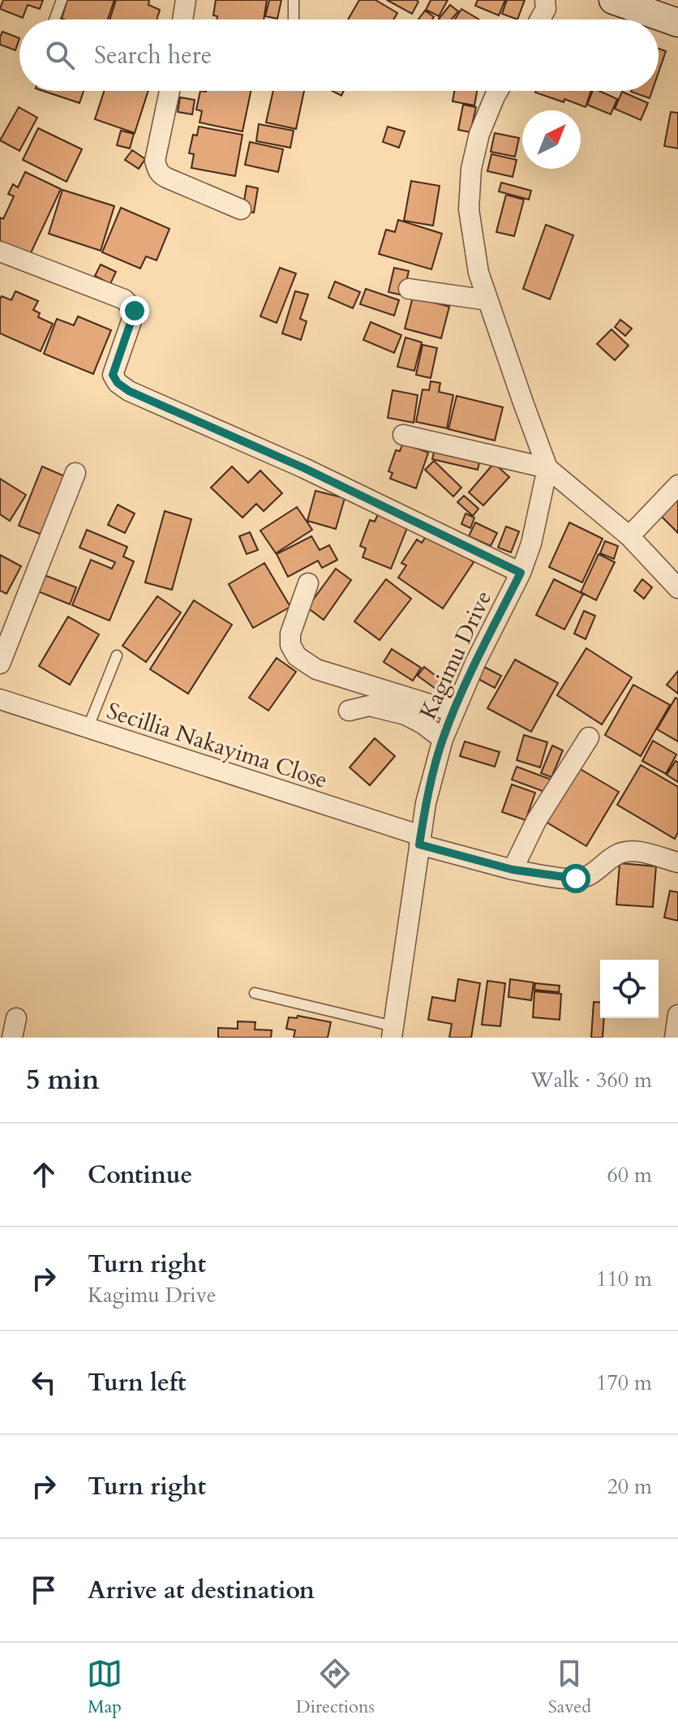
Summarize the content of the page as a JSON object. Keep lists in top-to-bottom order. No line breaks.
{"streets":{"street":["Kagimu Drive","Secillia Nakayima Close"]},"crossings":[["Kagimu Drive","Secillia Nakayima Close"]],"north":"top right","page":{"search":"Search here","heading":["5 min","Walk · 360 m"],"list":[["Continue","60 m"],["Turn right","Kagimu Drive","110 m"],["Turn left","170 m"],["Turn right","20 m"],"Arrive at destination"],"nav":["Map","Directions","Saved"]}}
